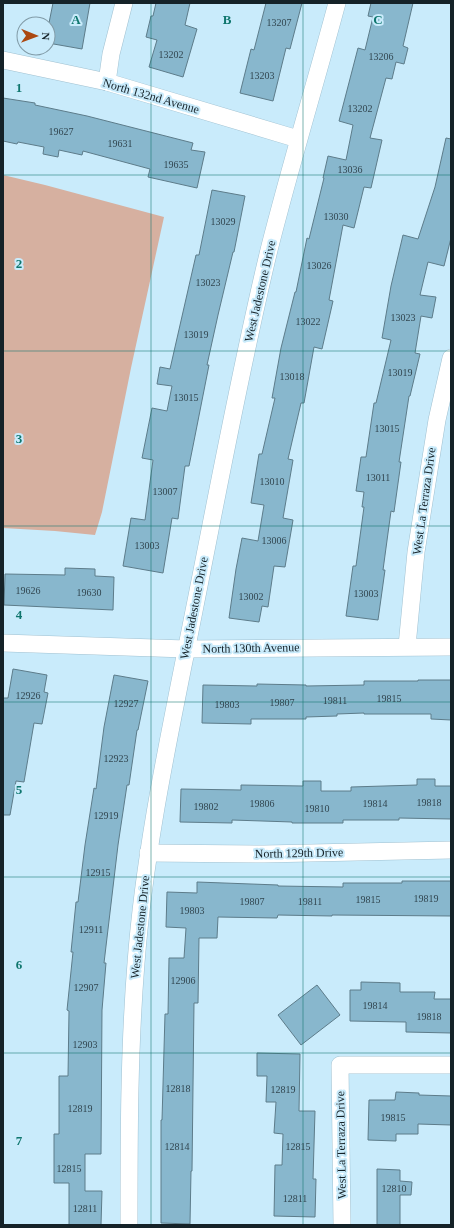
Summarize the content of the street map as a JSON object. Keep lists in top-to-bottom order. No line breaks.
{"streets":{"street":["North 132nd Avenue","West Jadestone Drive","West La Terraza Drive","North 130th Avenue","North 129th Drive"]},"crossings":[["North 132nd Avenue","West Jadestone Drive"],["West Jadestone Drive","North 130th Avenue"],["West Jadestone Drive","North 129th Drive"],["West La Terraza Drive","North 130th Avenue"]],"house_numbers":["13207","13202","13206","13203","13202","19627","19631","19635","13036","13030","13029","13026","13023","13023","13022","13019","13019","13018","13015","13015","13011","13010","13007","13006","13003","19626","19630","13003","13002","12926","19815","19811","19807","12927","19803","12923","19818","19806","19814","19802","19810","12919","12915","19819","19815","19807","19811","19803","12911","12906","12907","19814","19818","12903","12818","12819","12819","19815","12814","12815","12815","12810","12811","12811"],"north":"right","grid":{"columns":["A","B","C"],"rows":["1","2","3","4","5","6","7"]}}
